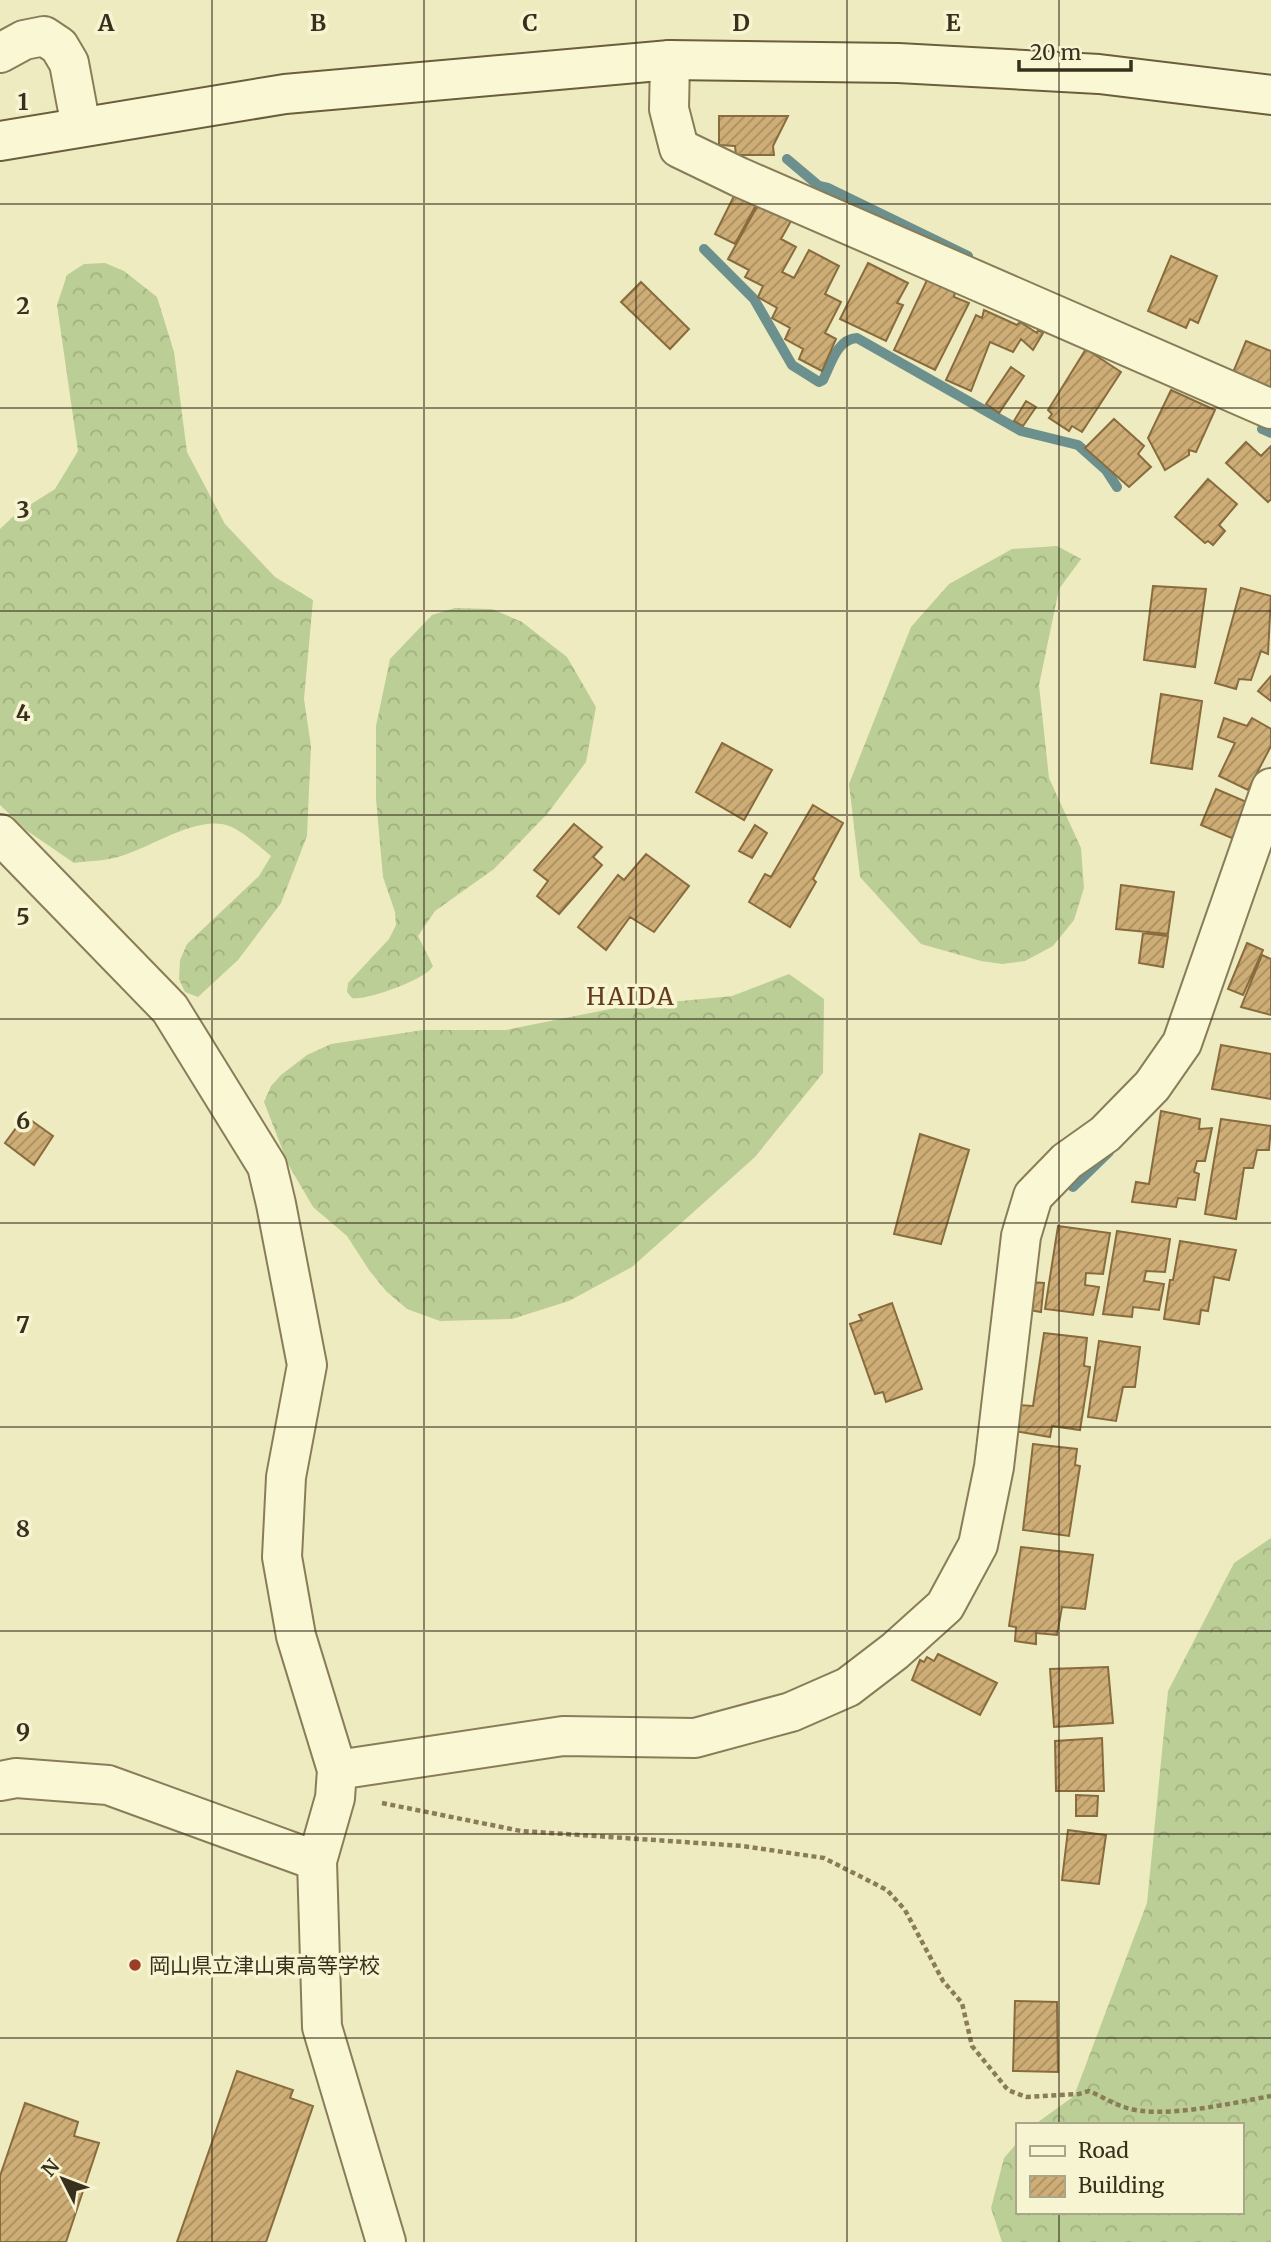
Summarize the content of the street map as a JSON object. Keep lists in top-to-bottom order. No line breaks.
{"districts":["HAIDA"],"places":["岡山県立津山東高等学校"],"legend":["Road","Building"],"scale_bar":"20 m","north":"top left","grid":{"columns":["A","B","C","D","E"],"rows":["1","2","3","4","5","6","7","8","9"]}}
